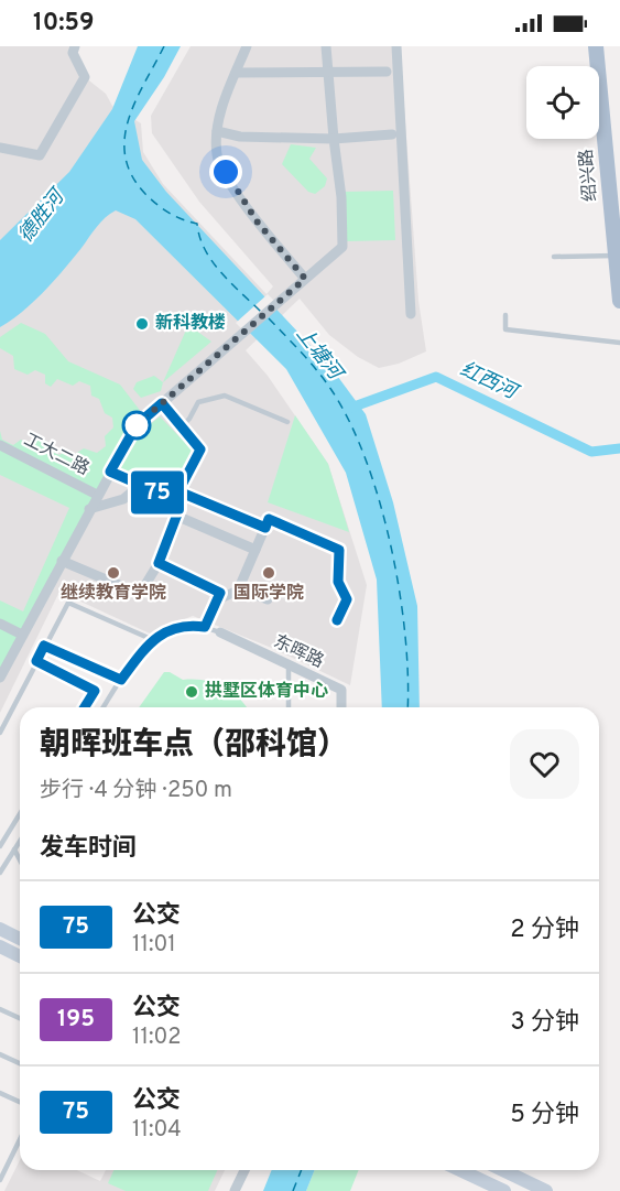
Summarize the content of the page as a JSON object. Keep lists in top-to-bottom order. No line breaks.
{"streets":{"main road":["绍兴路"],"street":["工大二路","东晖路"]},"water":["德胜河","上塘河","红西河"],"places":["新科教楼","继续教育学院","国际学院","拱墅区体育中心"],"lines":["bus line 75"],"page":{"status":"10:59","on_map":"75","heading":[["朝晖班车点（邵科馆）","步行 · 4 分钟 · 250 m"],"发车时间"],"list":[{"mark":"75","name":"公交","note":"11:01","value":"2 分钟"},{"mark":"195","name":"公交","note":"11:02","value":"3 分钟"},{"mark":"75","name":"公交","note":"11:04","value":"5 分钟"}]}}
